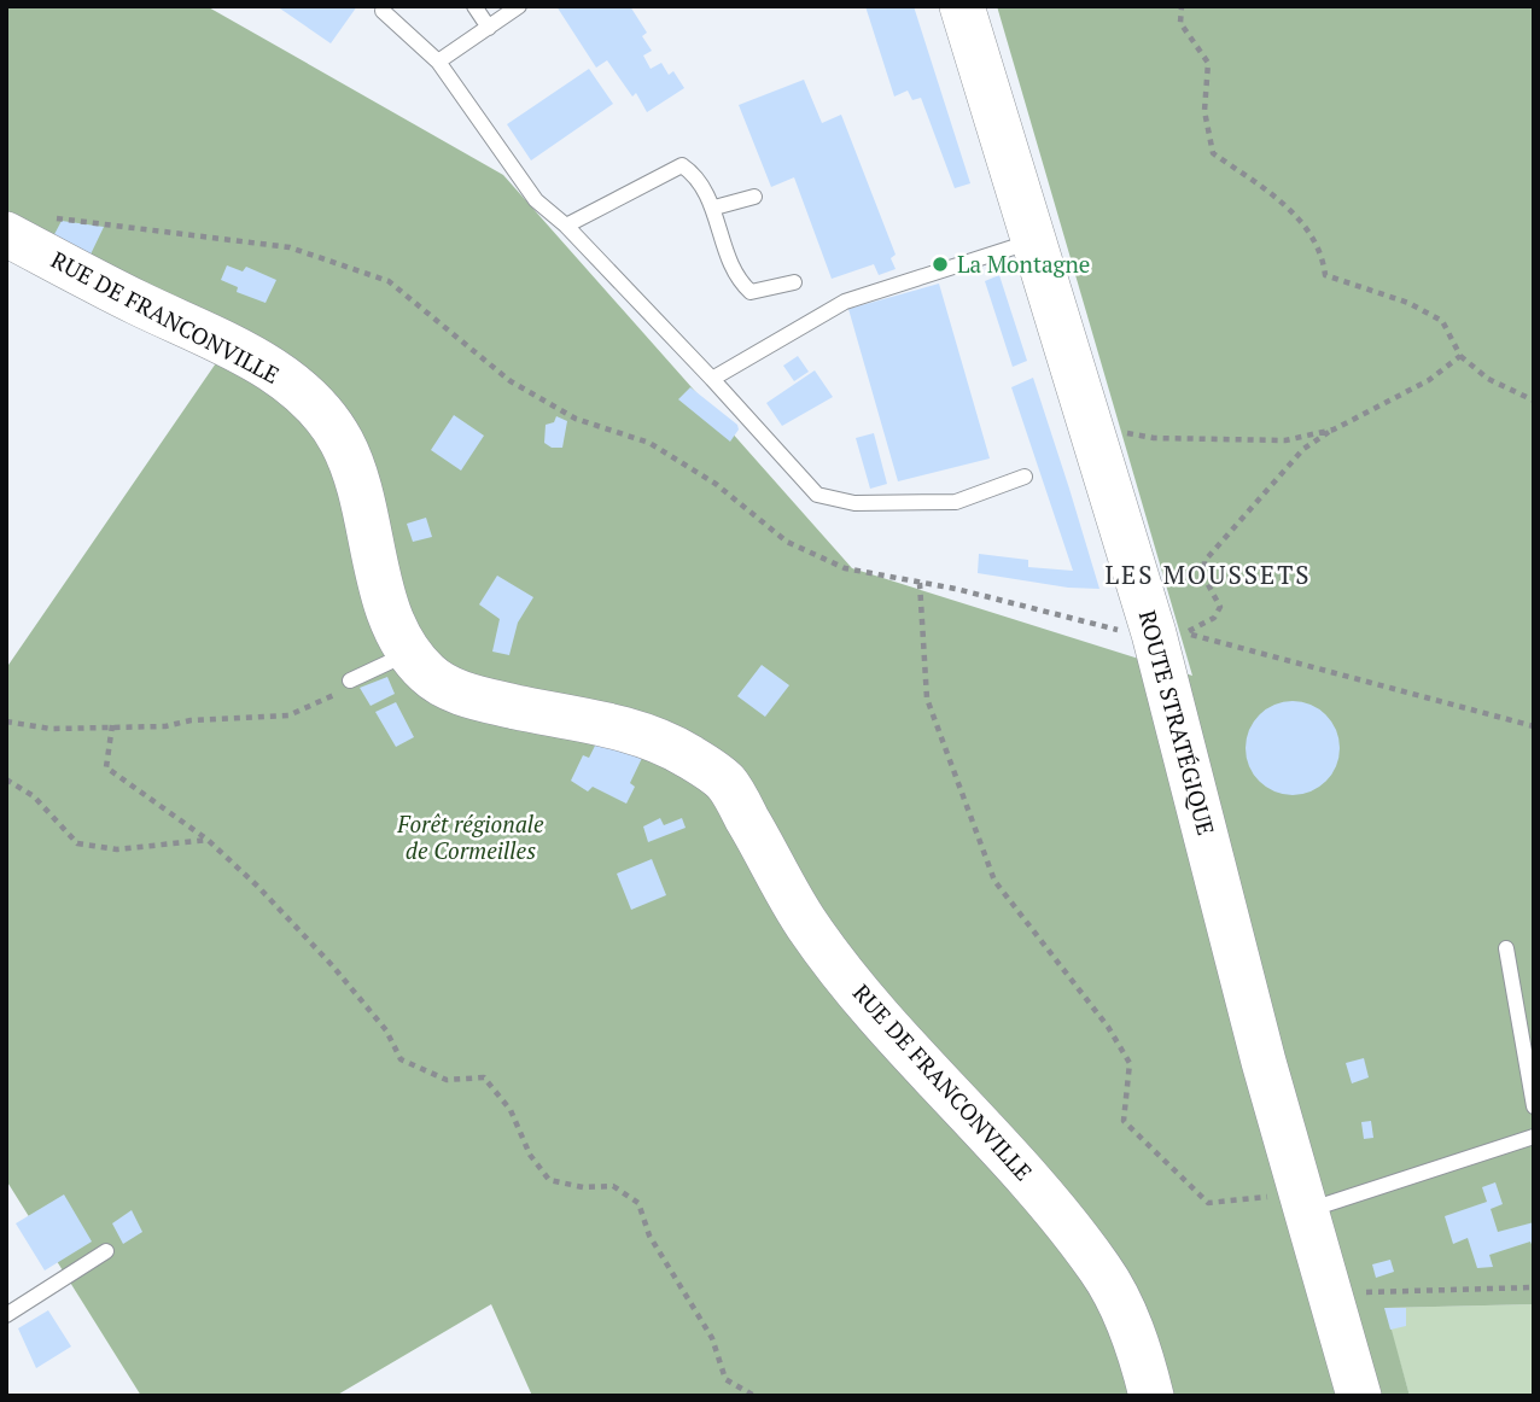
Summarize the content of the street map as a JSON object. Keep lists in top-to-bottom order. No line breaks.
{"streets":{"street":["RUE DE FRANCONVILLE","ROUTE STRATÉGIQUE"]},"districts":["LES MOUSSETS"],"parks":["Forêt régionale de Cormeilles"],"places":["La Montagne"]}
